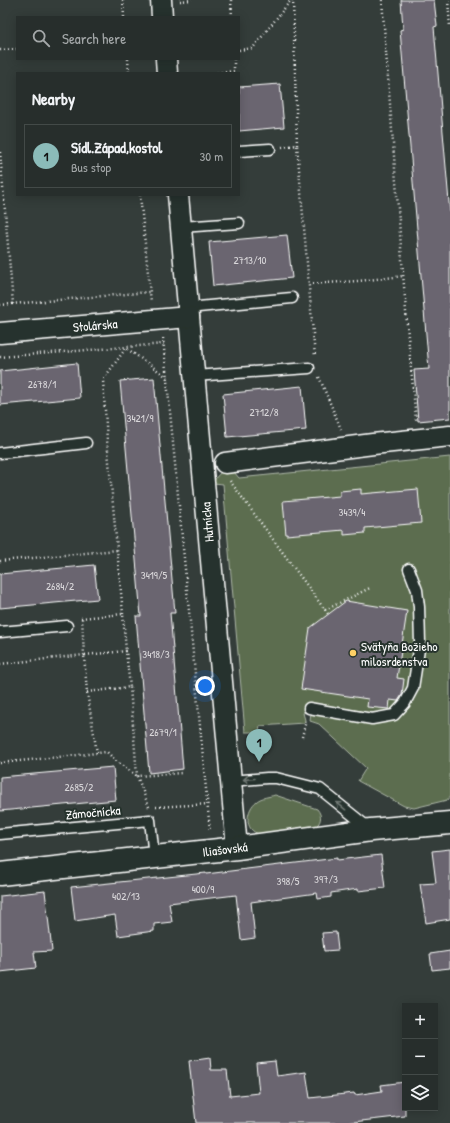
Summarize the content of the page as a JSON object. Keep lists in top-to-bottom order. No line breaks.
{"streets":{"street":["Stolárska","Hutnícka","Iliašovská"],"lane":["Zámočnícka"]},"crossings":[["Stolárska","Hutnícka"],["Hutnícka","Iliašovská"]],"places":["Svätyňa Božieho milosrdenstva"],"house_numbers":["2713/10","2678/1","2712/8","3421/9","3439/4","3419/5","2684/2","3418/3","2679/1","2685/2","397/3","398/5","400/9","402/13"],"page":{"search":"Search here","heading":"Nearby","list":[{"mark":"1","name":"Sídl.Západ,kostol","note":"Bus stop","value":"30 m"}],"pins":"1","map_buttons":["+","−"]}}
